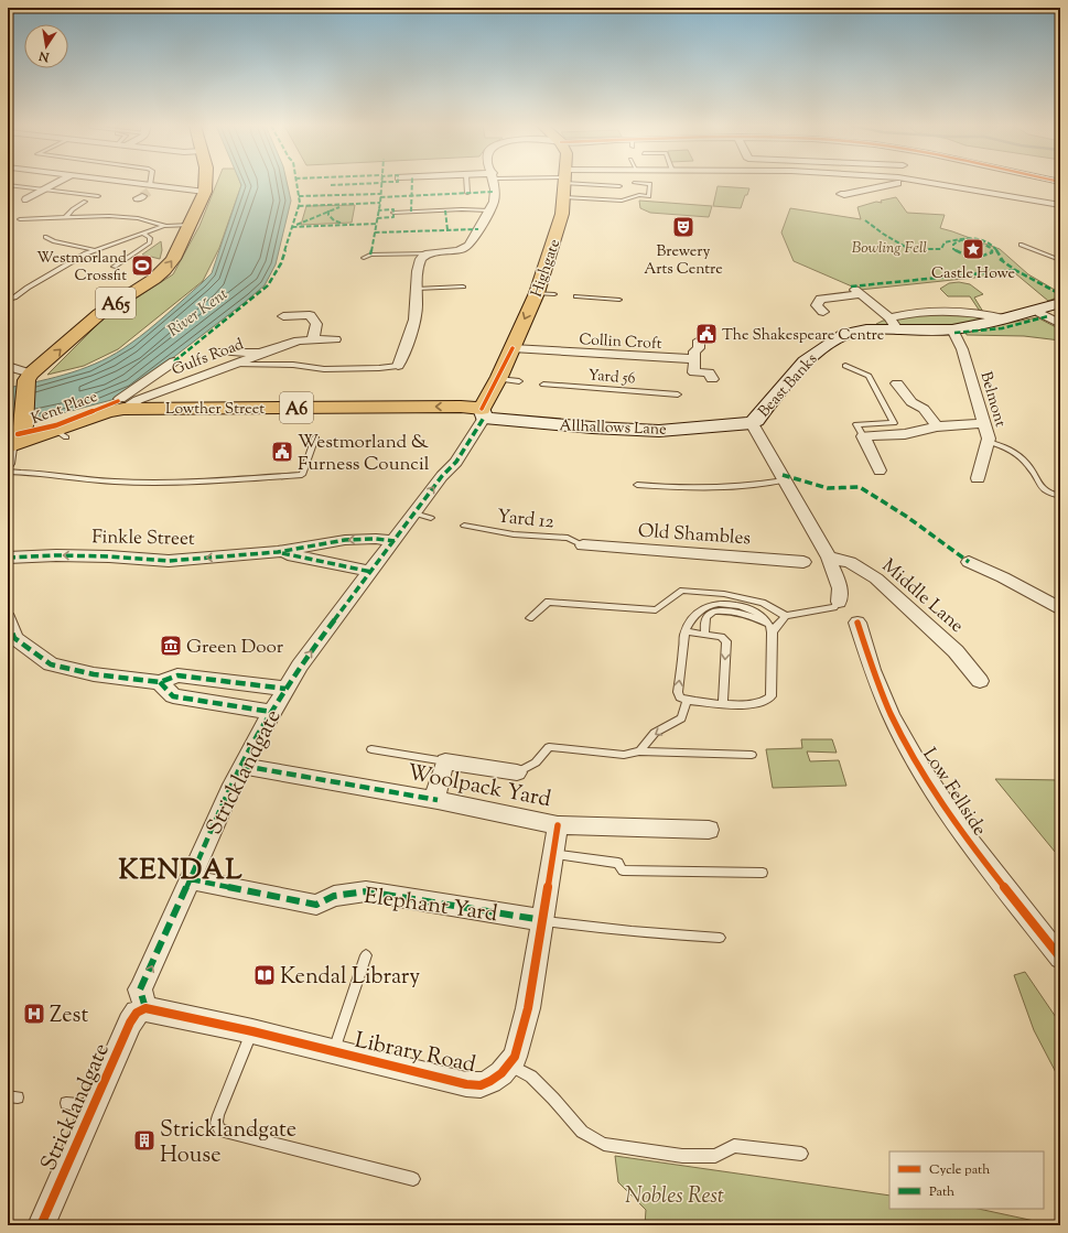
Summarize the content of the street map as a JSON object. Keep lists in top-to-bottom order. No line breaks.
{"streets":{"highway":["Highgate","A65","Lowther Street","A6"],"street":["Collin Croft","Gulfs Road","Beast Banks","Belmont","Allhallows Lane","Old Shambles","Finkle Street","Middle Lane","Stricklandgate","Woolpack Yard","Low Fellside","Elephant Yard","Library Road"],"lane":["Yard 56","Yard 12"],"cycle path":["Kent Place"]},"crossings":[["Highgate","Collin Croft"],["Highgate","Lowther Street"],["Highgate","Allhallows Lane"],["Highgate","Finkle Street"],["Highgate","Stricklandgate"],["Gulfs Road","Lowther Street"],["Beast Banks","Belmont"],["Beast Banks","Allhallows Lane"],["Lowther Street","Allhallows Lane"],["Yard 12","Old Shambles"],["Finkle Street","Stricklandgate"],["Stricklandgate","Woolpack Yard"],["Stricklandgate","Elephant Yard"],["Stricklandgate","Library Road"],["Woolpack Yard","Library Road"],["Elephant Yard","Library Road"]],"one_way":["Lowther Street","Stricklandgate"],"districts":["KENDAL"],"water":["River Kent"],"parks":["Bowling Fell","Nobles Rest"],"places":{"theatre":["Brewery Arts Centre"],"place":["Castle Howe"],"sports":["Westmorland Crossfit"],"public building":["The Shakespeare Centre","Westmorland & Furness Council"],"museum":["Green Door"],"library":["Kendal Library"],"hospital":["Zest"],"building":["Stricklandgate House"]},"legend":["Cycle path","Path"],"north":"bottom"}
